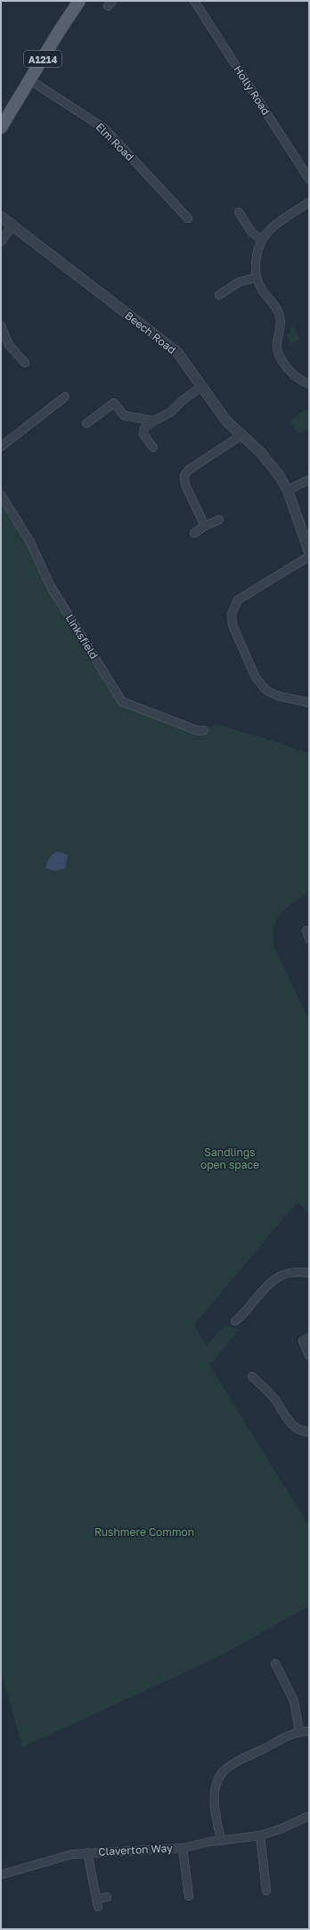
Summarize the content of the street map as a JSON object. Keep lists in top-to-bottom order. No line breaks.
{"streets":{"main road":["A1214"],"street":["Holly Road","Elm Road","Beech Road","Linksfield","Claverton Way"]},"crossings":[["A1214","Elm Road"]],"parks":["Sandlings open space","Rushmere Common"]}
